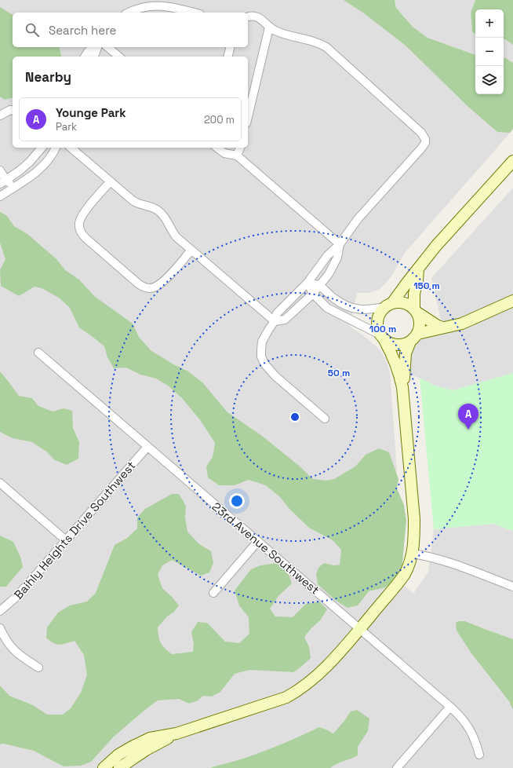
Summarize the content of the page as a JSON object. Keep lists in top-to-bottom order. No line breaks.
{"streets":{"street":["Baihly Heights Drive Southwest","23rd Avenue Southwest"]},"crossings":[["Baihly Heights Drive Southwest","23rd Avenue Southwest"]],"page":{"map_buttons":["+","−"],"search":"Search here","heading":"Nearby","list":[{"mark":"A","name":"Younge Park","note":"Park","value":"200 m"}],"pins":"A"},"rings":["150 m","100 m","50 m"]}
